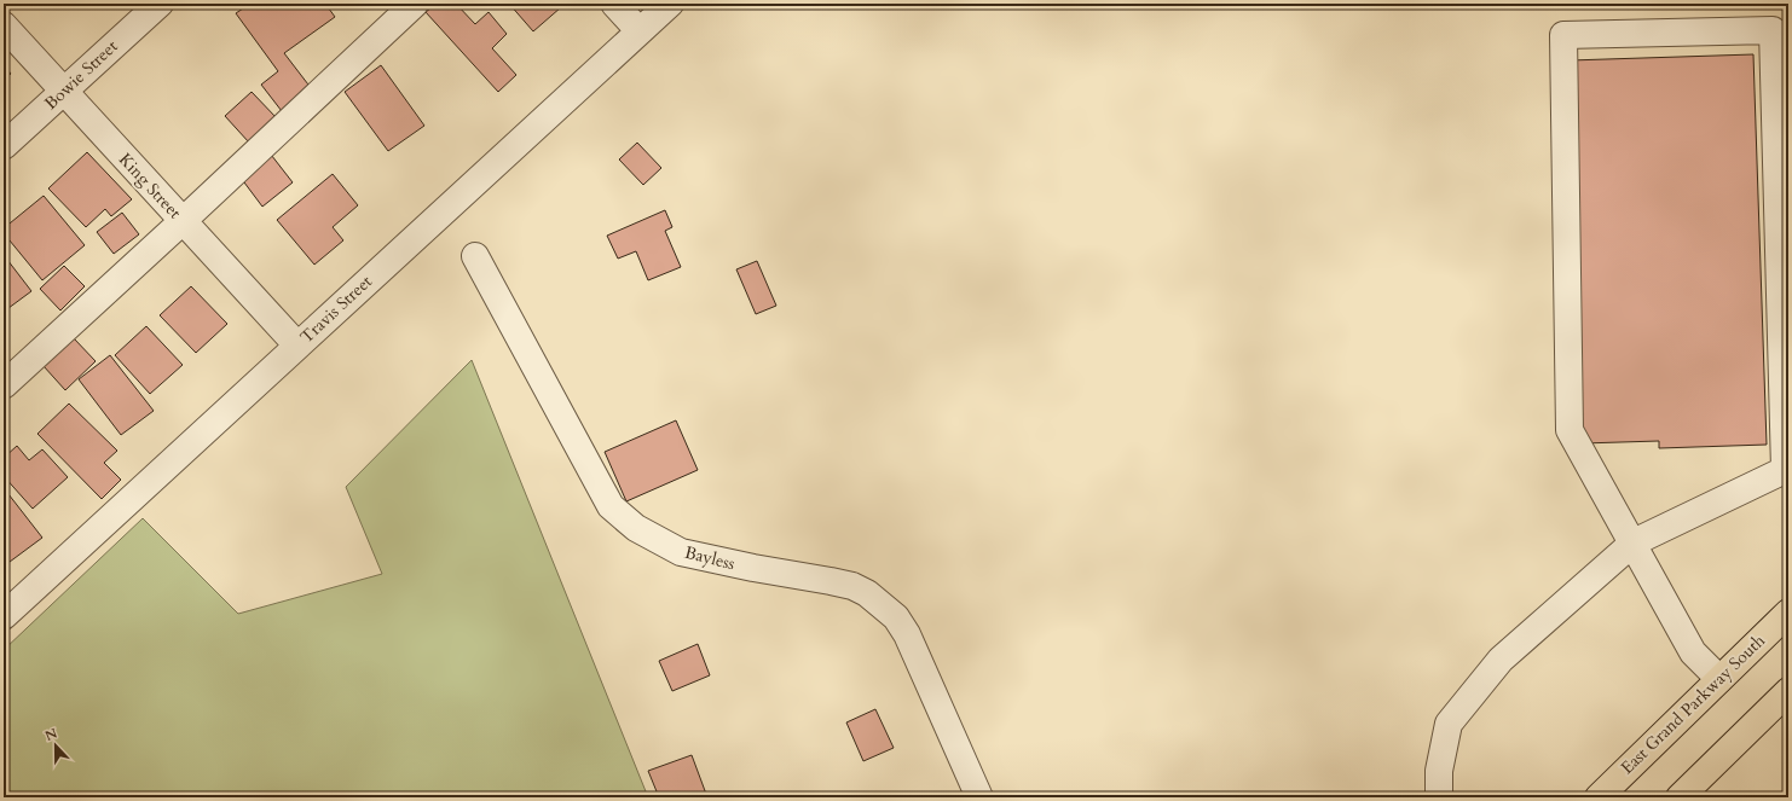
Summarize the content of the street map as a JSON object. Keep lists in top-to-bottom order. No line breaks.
{"streets":{"main road":["East Grand Parkway South"],"street":["Bowie Street","King Street","Travis Street","Bayless"]},"crossings":[["Bowie Street","King Street"],["King Street","Travis Street"]],"north":"top"}
